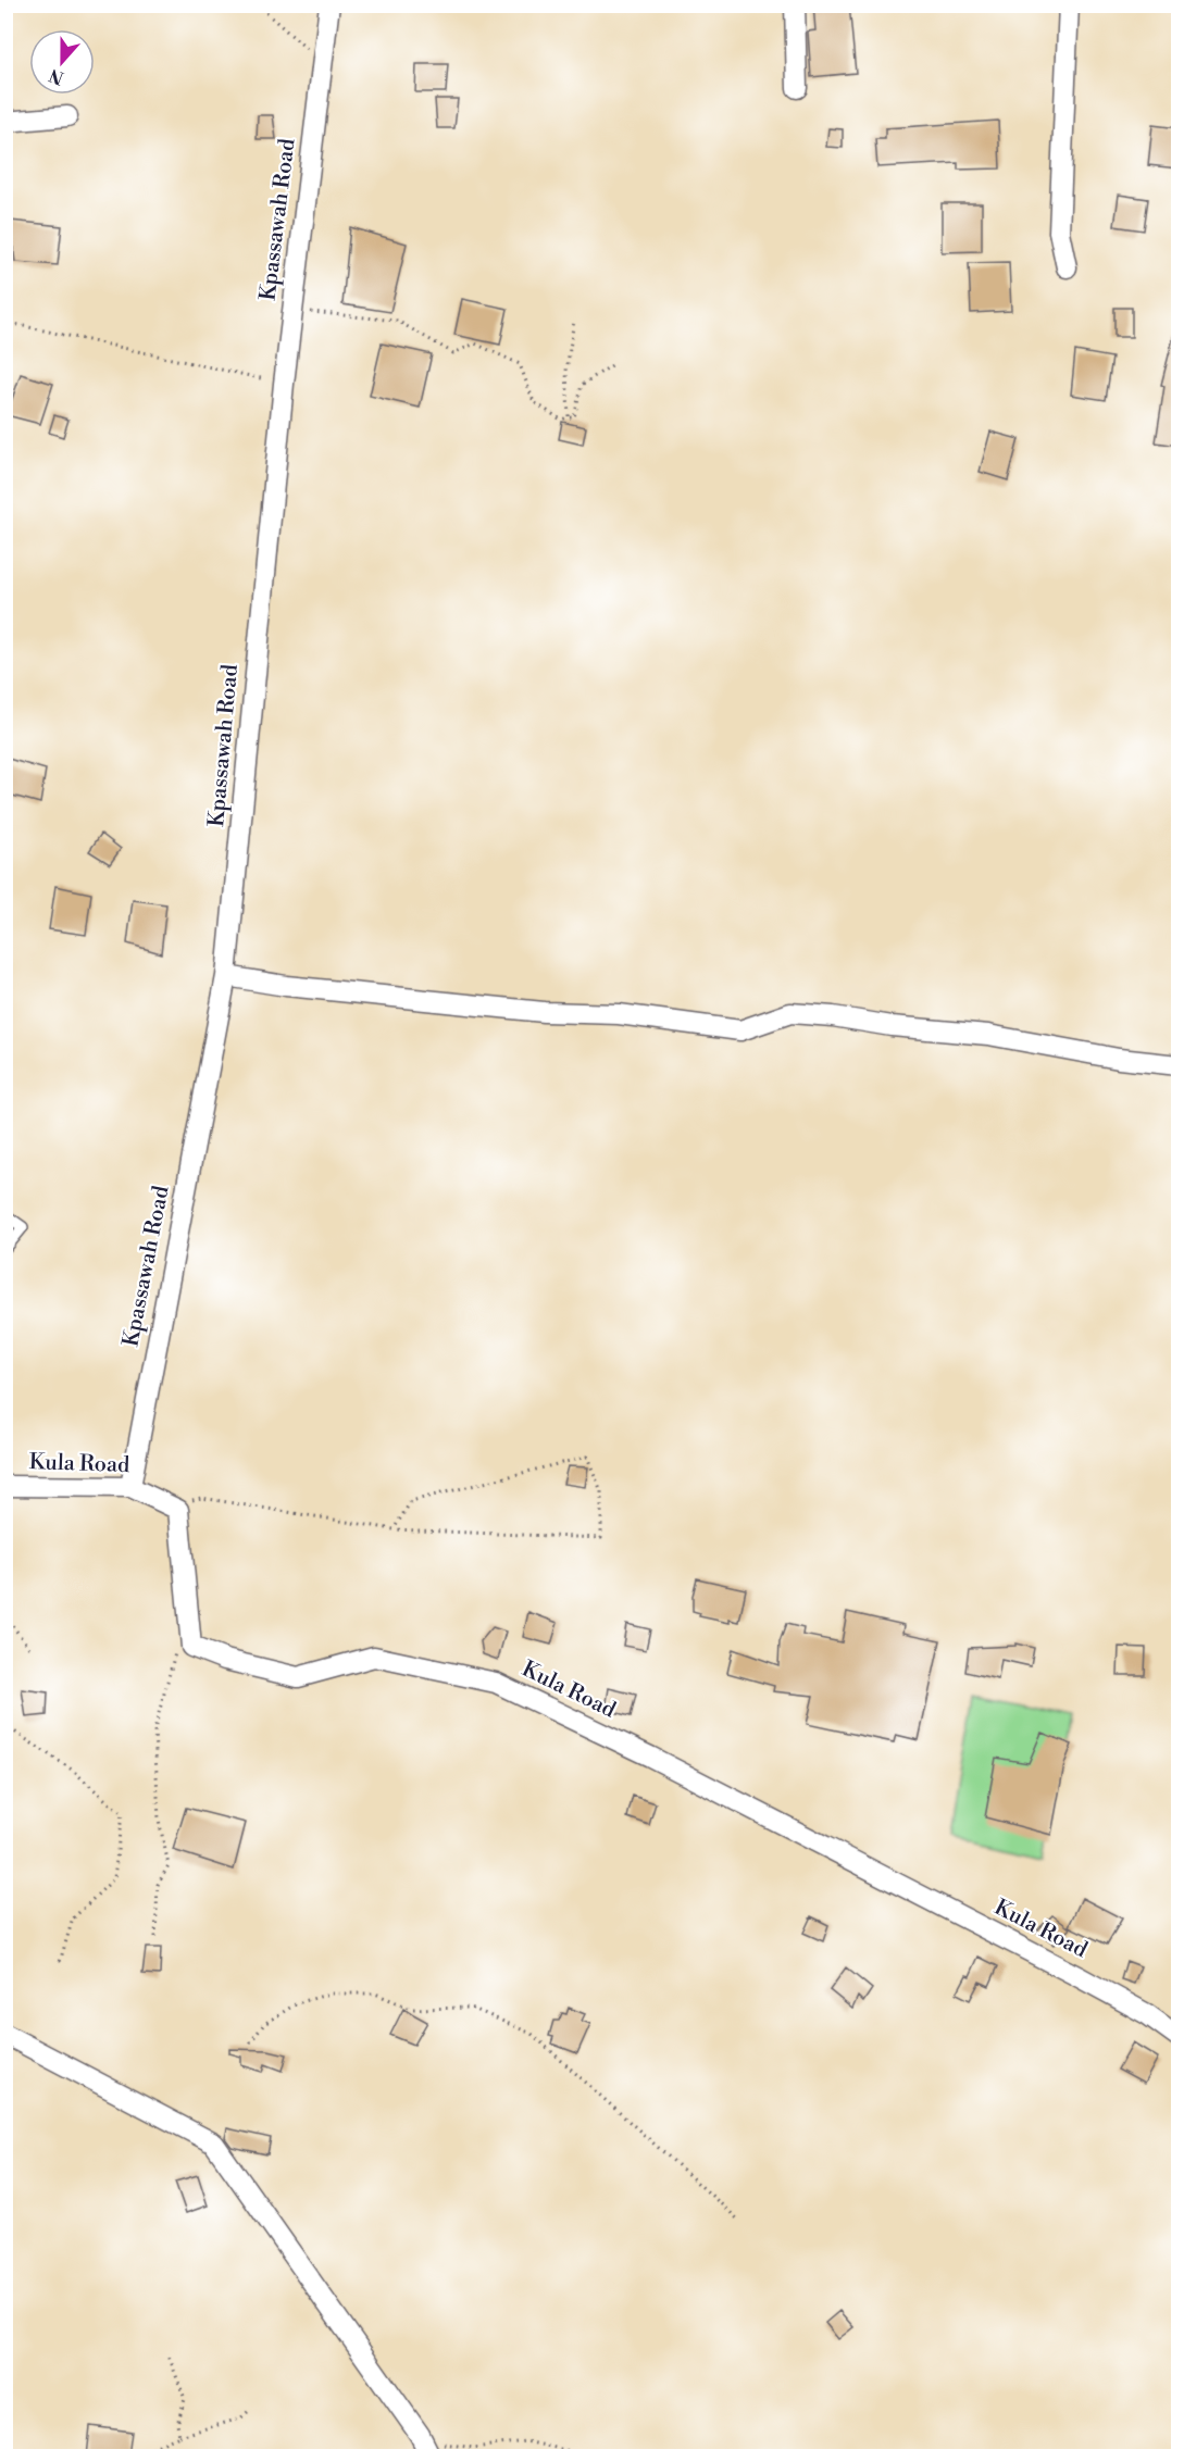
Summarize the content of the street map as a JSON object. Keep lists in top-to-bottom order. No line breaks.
{"streets":{"street":["Kpassawah Road","Kula Road"]},"crossings":[["Kpassawah Road","Kula Road"]],"north":"bottom"}
